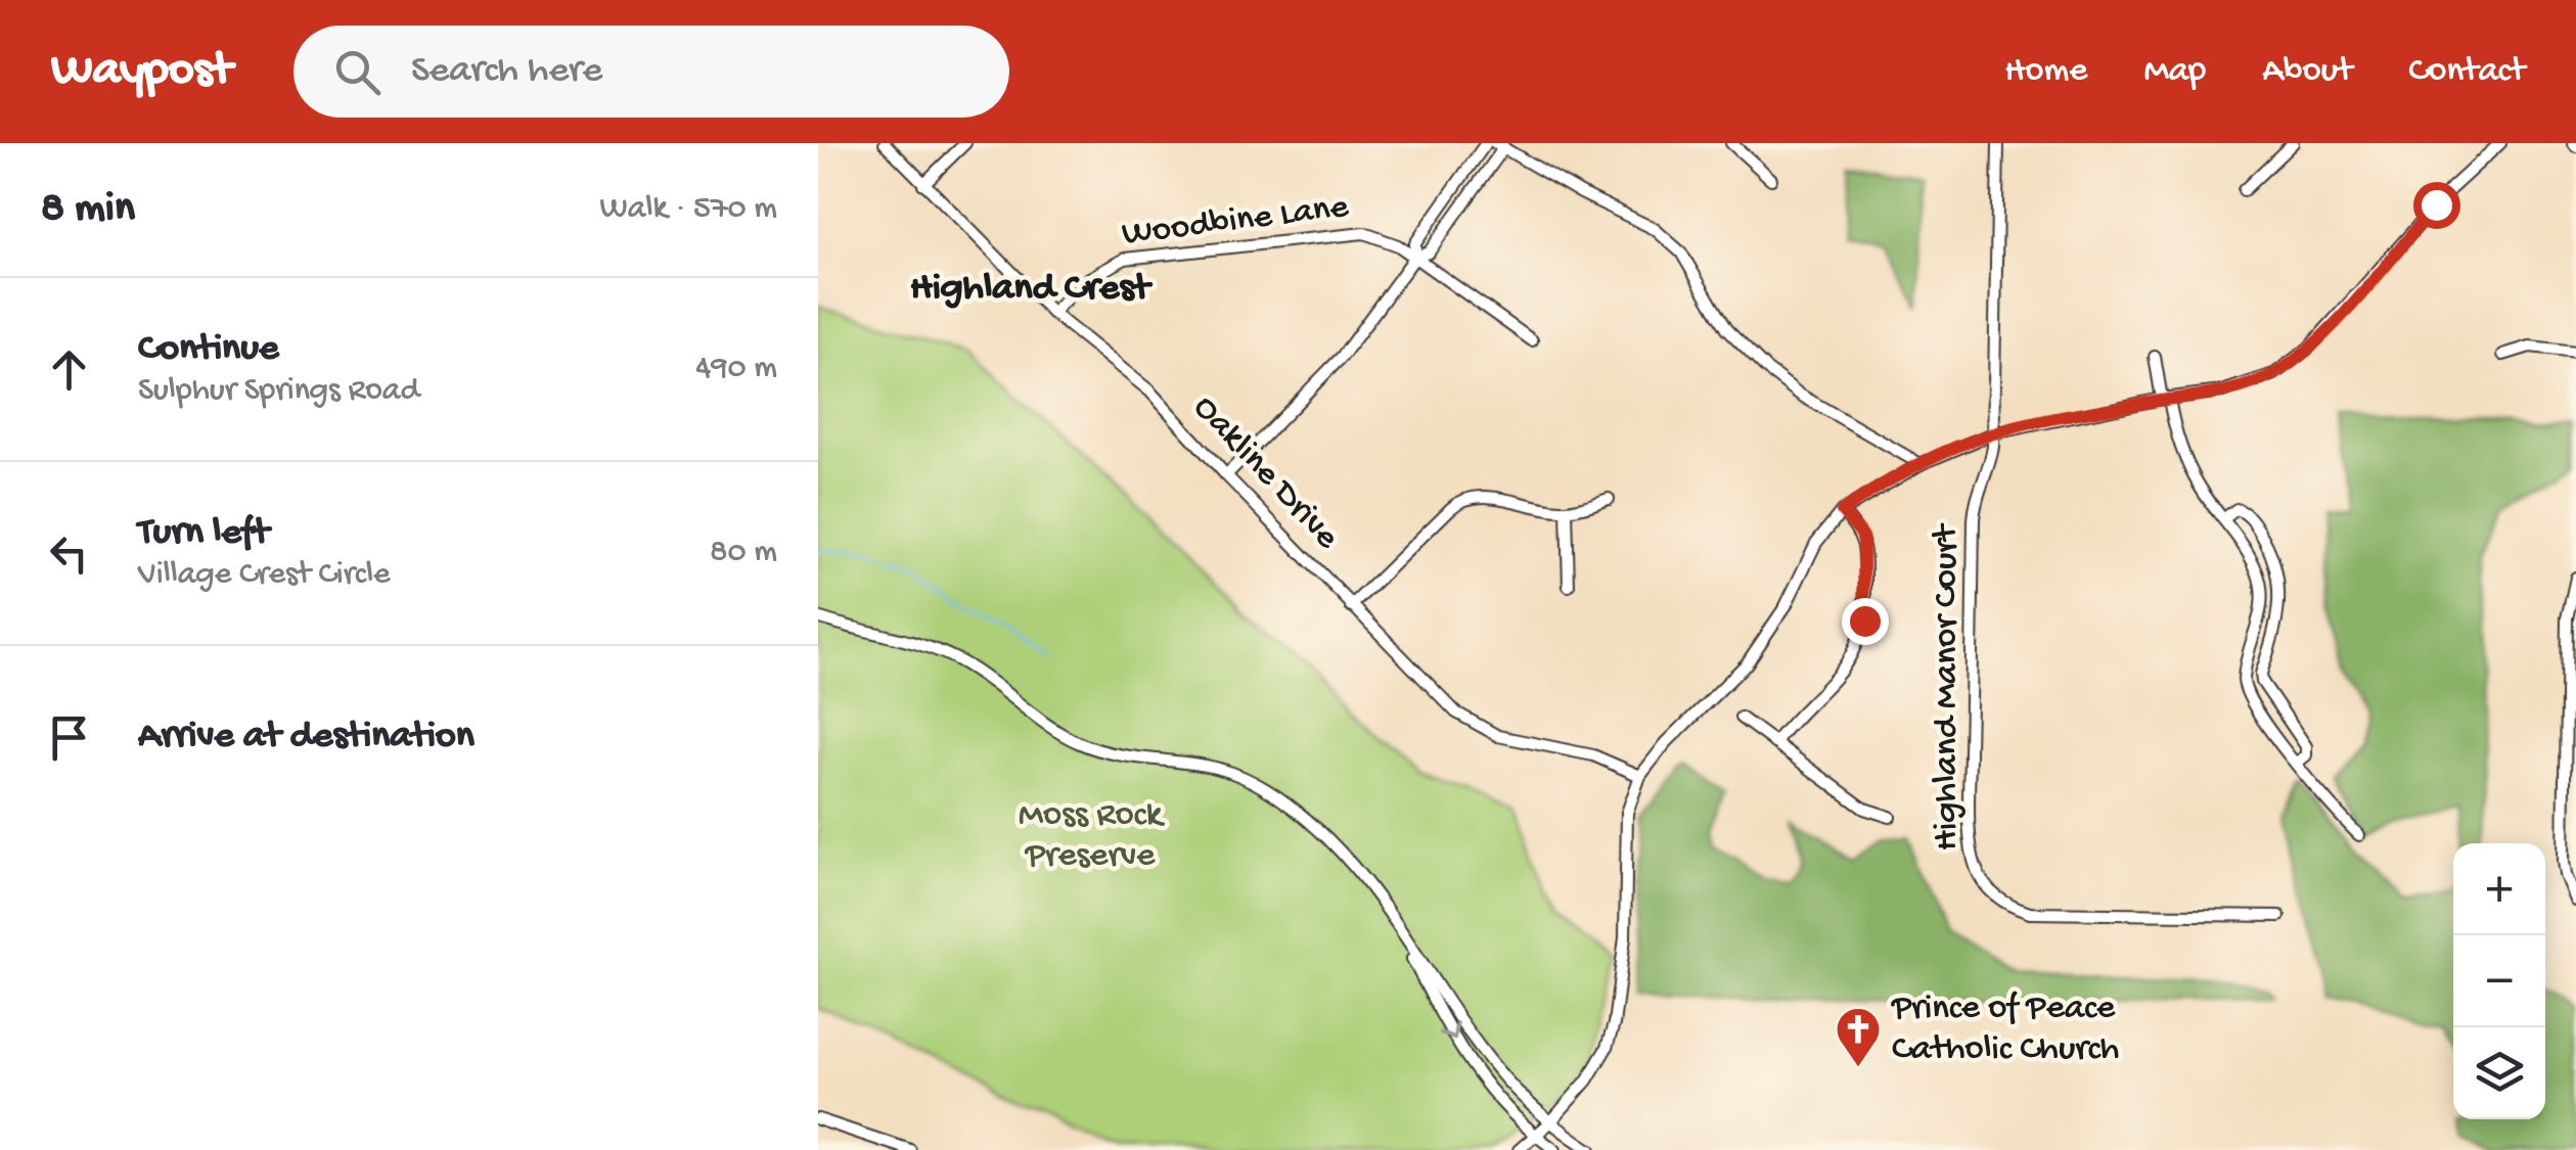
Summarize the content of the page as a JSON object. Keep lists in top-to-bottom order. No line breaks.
{"streets":{"street":["Woodbine Lane","Oakline Drive","Highland Manor Court"]},"crossings":[["Woodbine Lane","Oakline Drive"]],"districts":["Highland Crest"],"parks":["Moss Rock Preserve"],"places":{"church":["Prince of Peace Catholic Church"]},"page":{"header":"Waypost","search":"Search here","nav":["Home","Map","About","Contact"],"heading":["8 min","Walk · 570 m"],"list":[["Continue","Sulphur Springs Road","490 m"],["Turn left","Village Crest Circle","80 m"],"Arrive at destination"],"map_buttons":["+","−"]}}
